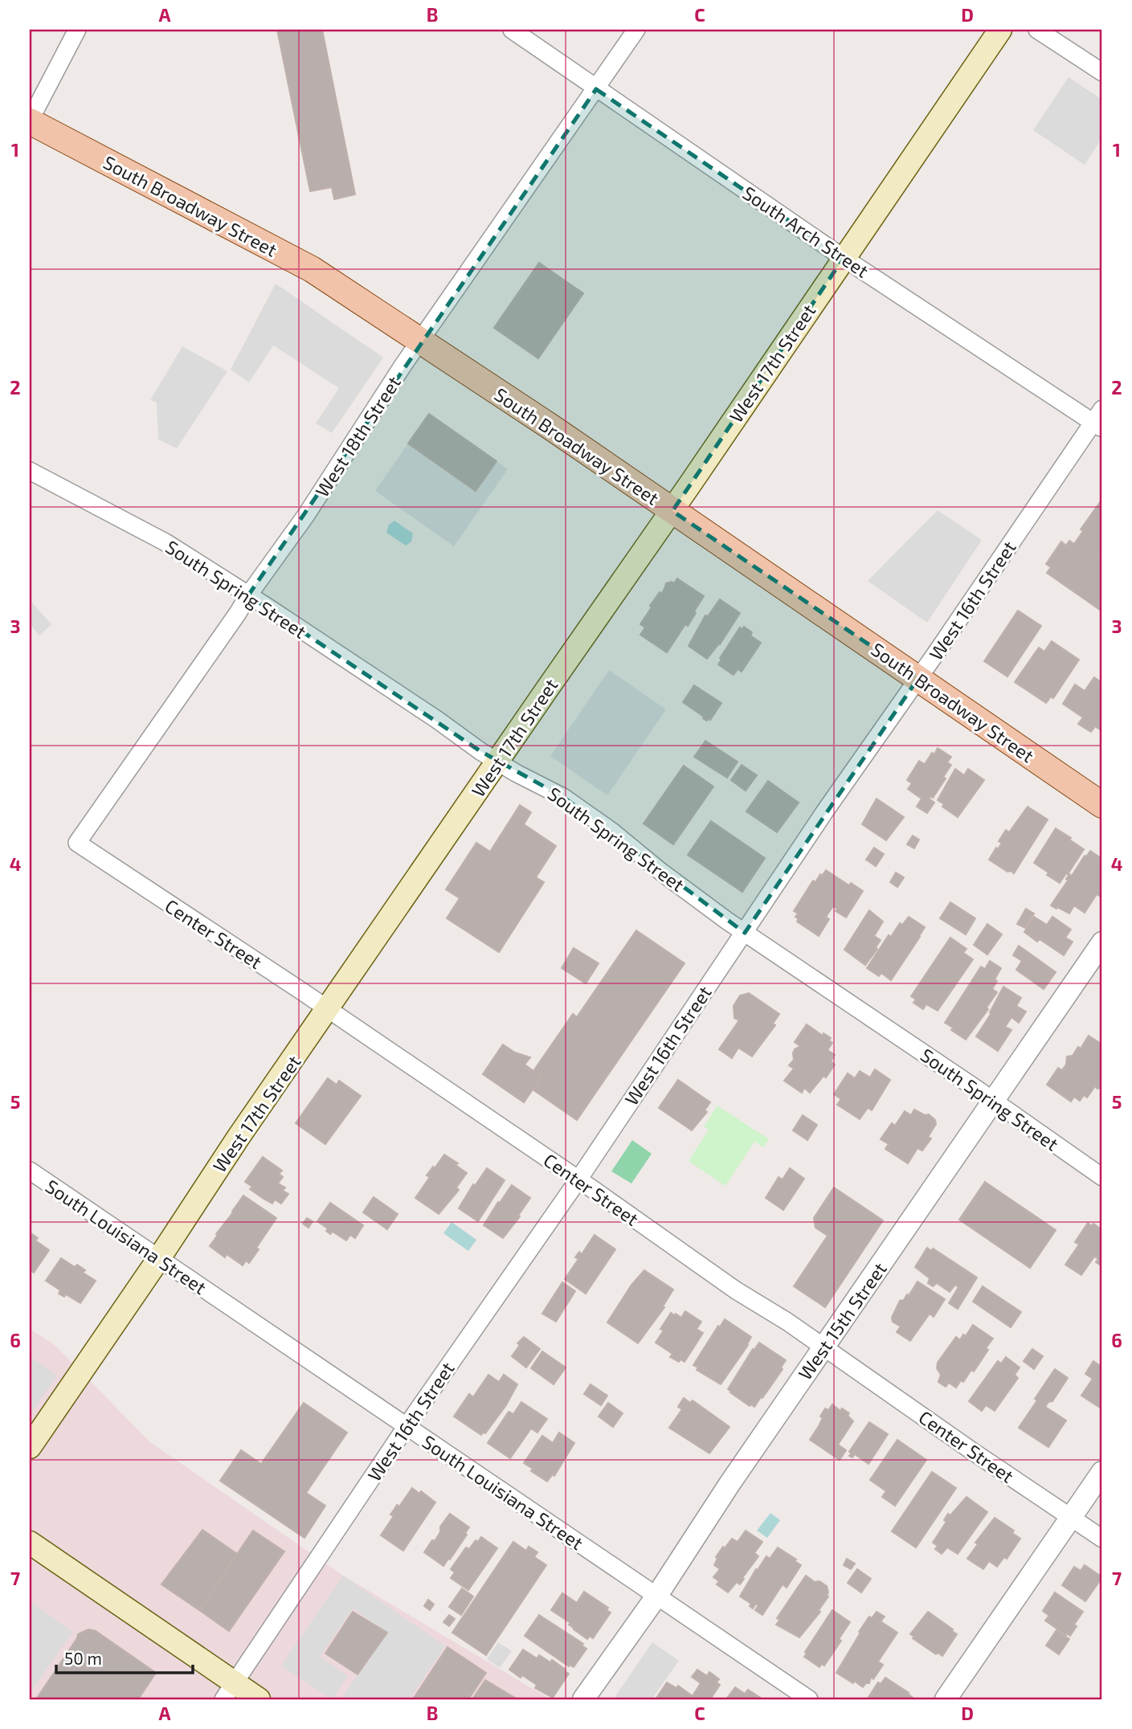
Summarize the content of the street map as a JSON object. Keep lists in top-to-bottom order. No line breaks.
{"streets":{"main road":["South Broadway Street","West 17th Street"],"street":["South Arch Street","West 18th Street","South Spring Street","West 16th Street","Center Street","South Louisiana Street","West 15th Street"]},"crossings":[["South Broadway Street","West 17th Street"],["South Broadway Street","West 18th Street"],["South Broadway Street","West 16th Street"],["South Arch Street","West 17th Street"],["South Arch Street","West 18th Street"],["South Arch Street","West 16th Street"],["West 17th Street","South Spring Street"],["West 17th Street","Center Street"],["West 17th Street","South Louisiana Street"],["West 18th Street","South Spring Street"],["West 18th Street","Center Street"],["South Spring Street","West 16th Street"],["South Spring Street","West 15th Street"],["West 16th Street","Center Street"],["West 16th Street","South Louisiana Street"],["Center Street","West 15th Street"],["South Louisiana Street","West 15th Street"]],"scale_bar":"50 m","grid":{"columns":["A","B","C","D"],"rows":["1","2","3","4","5","6","7"]}}
